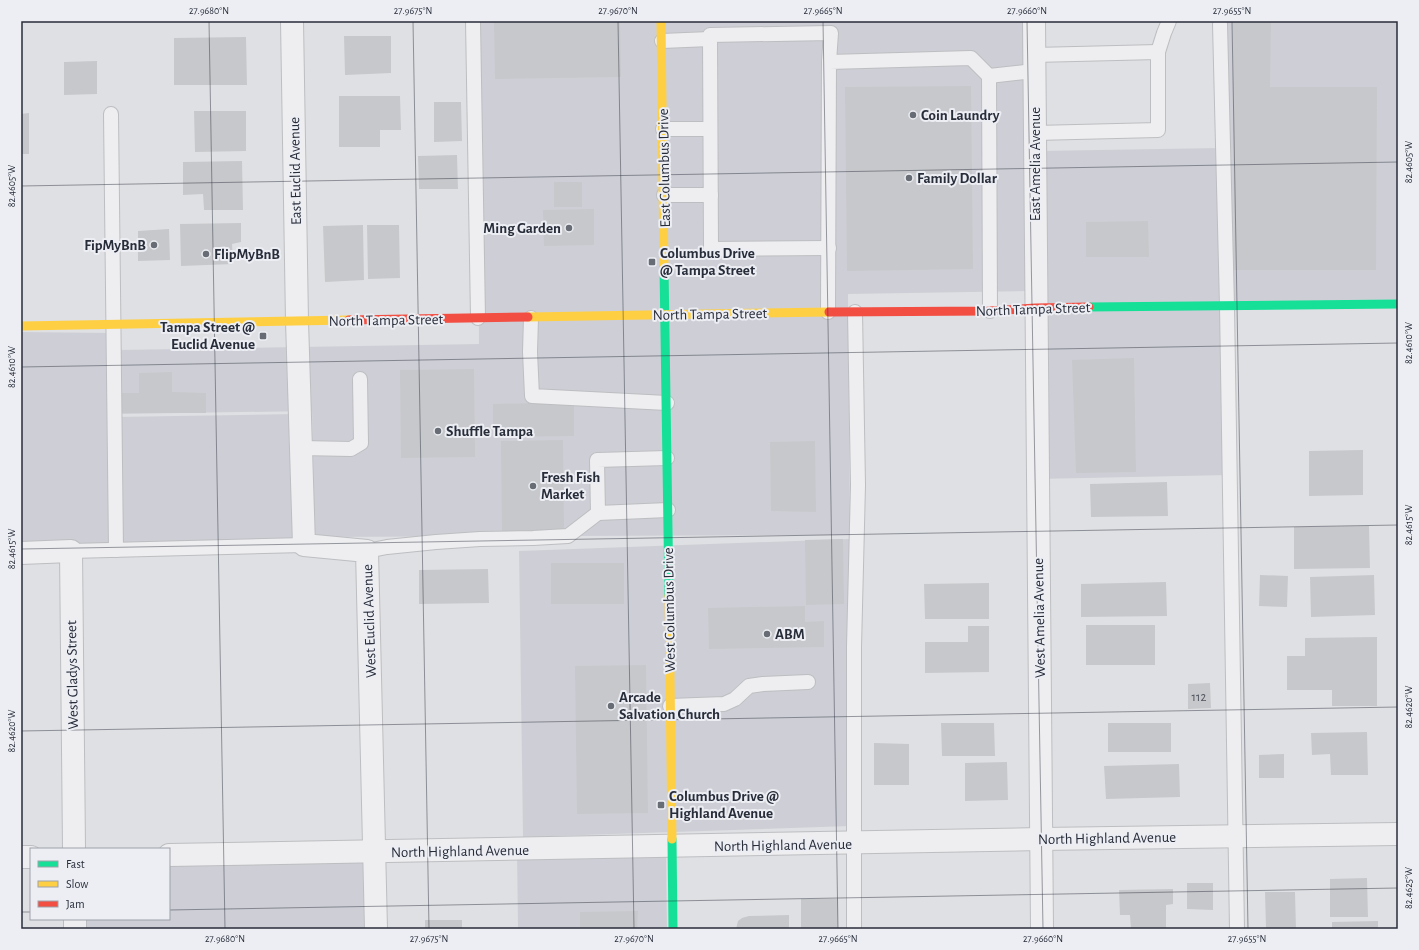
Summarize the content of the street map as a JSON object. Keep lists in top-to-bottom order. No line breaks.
{"streets":{"main road":["East Columbus Drive","North Tampa Street","West Columbus Drive"],"street":["East Amelia Avenue","East Euclid Avenue","West Amelia Avenue","West Euclid Avenue","West Gladys Street","North Highland Avenue"]},"crossings":[["East Amelia Avenue","North Tampa Street"],["East Amelia Avenue","West Amelia Avenue"],["East Columbus Drive","North Tampa Street"],["East Columbus Drive","West Columbus Drive"],["East Euclid Avenue","North Tampa Street"],["North Tampa Street","West Columbus Drive"],["North Tampa Street","West Amelia Avenue"],["West Columbus Drive","North Highland Avenue"],["West Amelia Avenue","North Highland Avenue"],["West Euclid Avenue","North Highland Avenue"]],"places":{"other":["Coin Laundry","Family Dollar","Ming Garden","FipMyBnB","FlipMyBnB","Shuffle Tampa","Fresh Fish Market","ABM","Arcade Salvation Church"],"transit":["Columbus Drive @ Tampa Street","Tampa Street @ Euclid Avenue","Columbus Drive @ Highland Avenue"]},"house_numbers":["112"],"legend":["Fast","Slow","Jam"],"coordinates":["27.9680°N","27.9675°N","27.9670°N","27.9665°N","27.9660°N","27.9655°N","82.4605°W","82.4610°W","82.4615°W","82.4620°W","82.4625°W"]}
